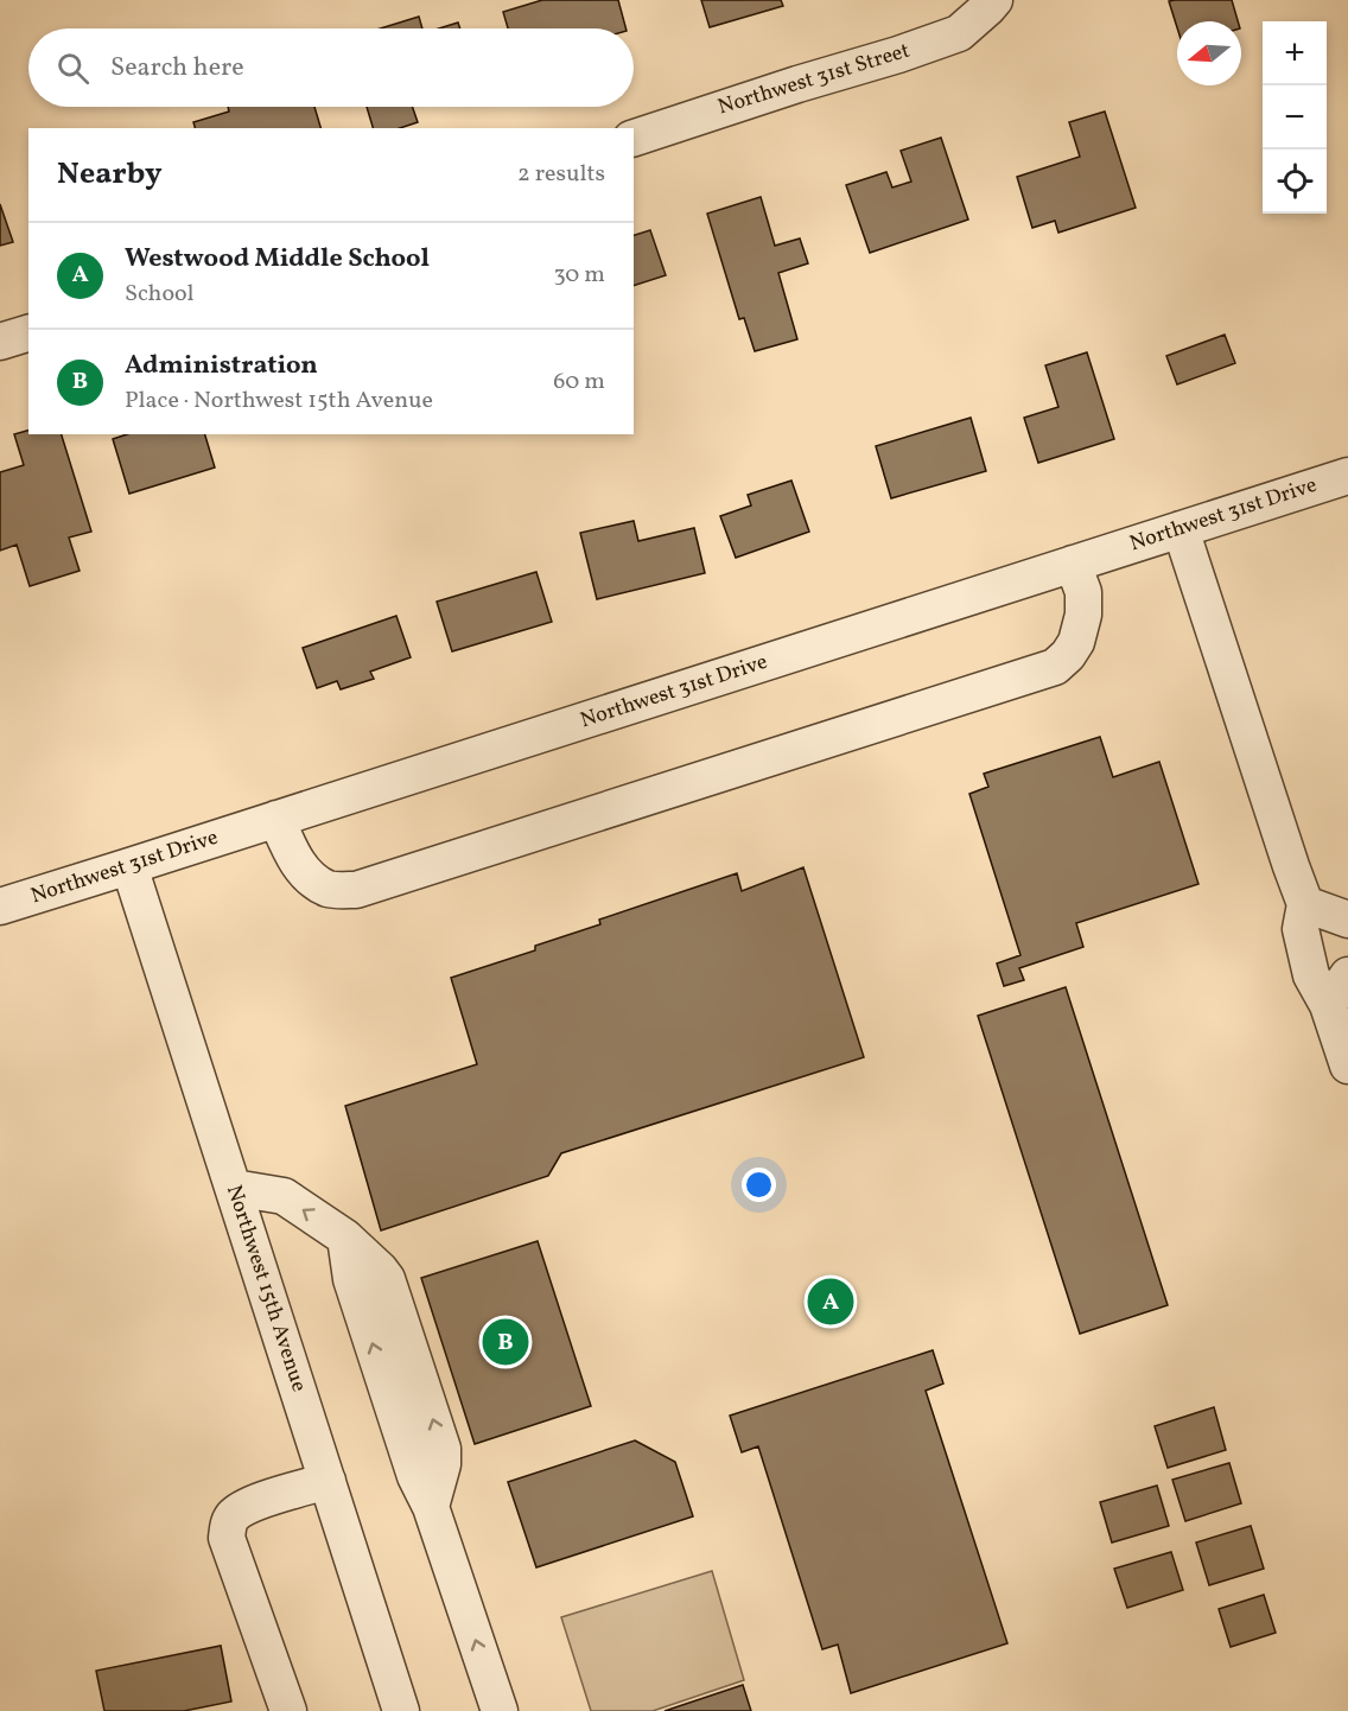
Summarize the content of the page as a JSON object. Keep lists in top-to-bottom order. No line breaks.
{"streets":{"street":["Northwest 31st Street","Northwest 31st Drive","Northwest 15th Avenue"]},"crossings":[["Northwest 31st Drive","Northwest 15th Avenue"]],"north":"left","page":{"map_buttons":["+","−"],"search":"Search here","heading":["Nearby","2 results"],"list":[{"mark":"A","name":"Westwood Middle School","note":"School","value":"30 m"},{"mark":"B","name":"Administration","note":"Place · Northwest 15th Avenue","value":"60 m"}],"pins":["A","B"]}}
